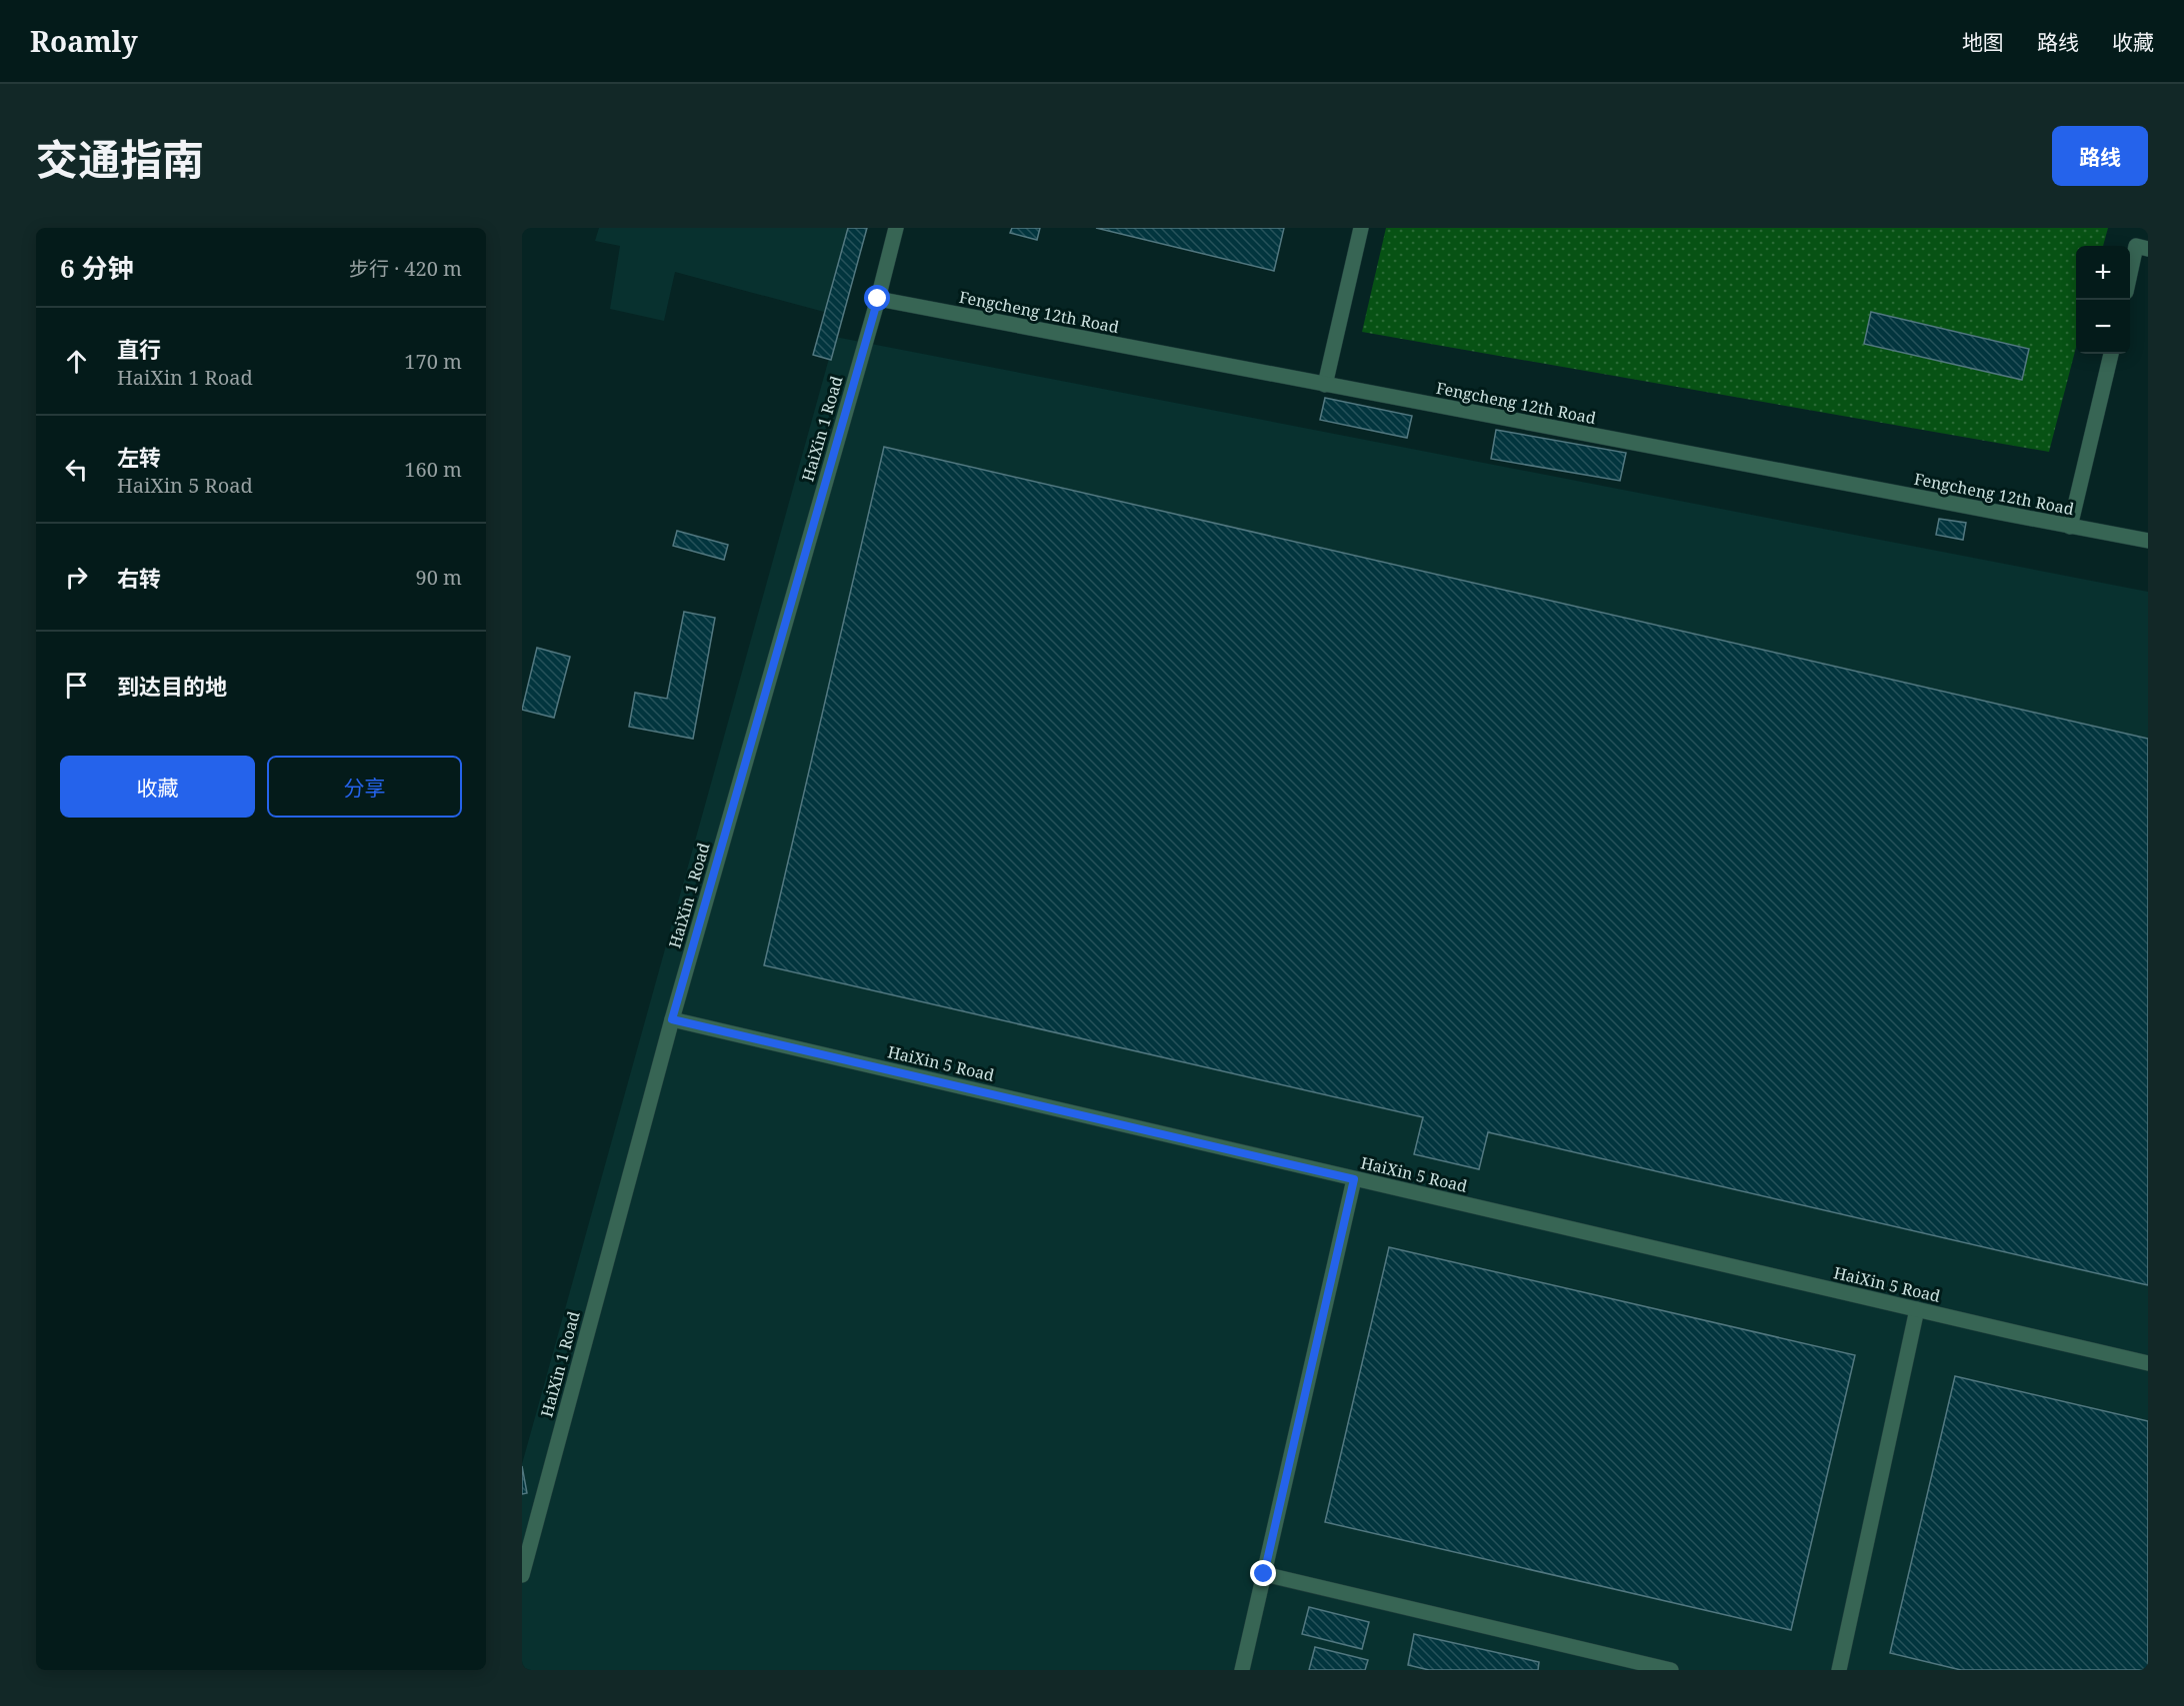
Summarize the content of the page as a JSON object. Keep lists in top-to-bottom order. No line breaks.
{"streets":{"street":["Fengcheng 12th Road","HaiXin 1 Road","HaiXin 5 Road"]},"crossings":[["Fengcheng 12th Road","HaiXin 1 Road"],["HaiXin 1 Road","HaiXin 5 Road"]],"page":{"header":"Roamly","nav":["地图","路线","收藏"],"title":"交通指南","buttons":["路线",["收藏","分享"]],"heading":["6 分钟","步行 · 420 m"],"map_buttons":["+","−"],"list":[["直行","HaiXin 1 Road","170 m"],["左转","HaiXin 5 Road","160 m"],["右转","90 m"],"到达目的地"]}}
